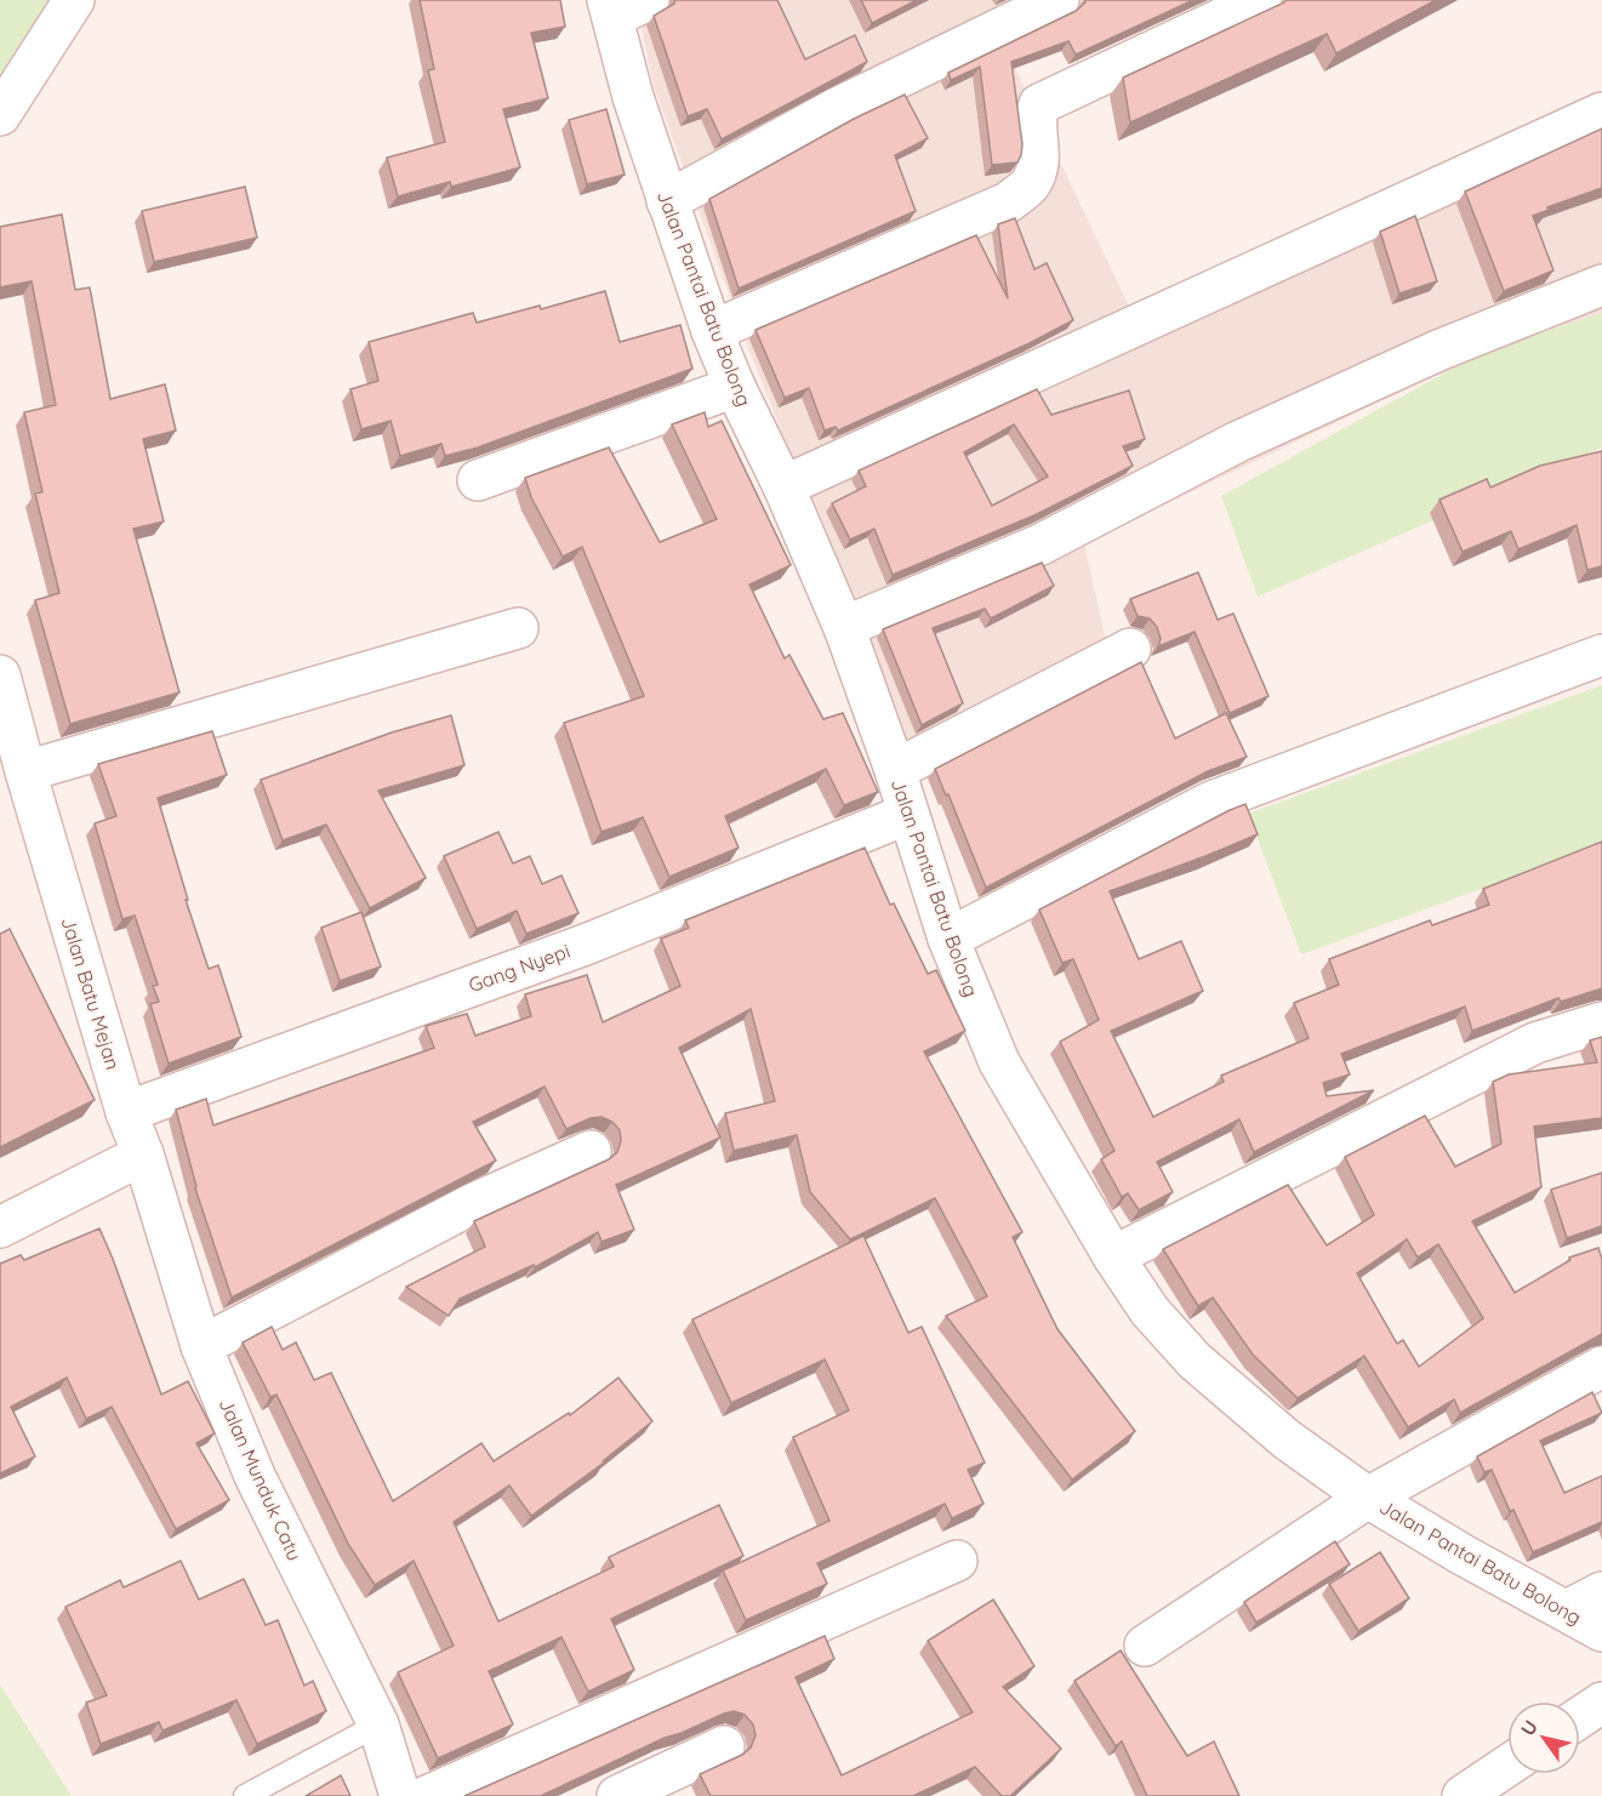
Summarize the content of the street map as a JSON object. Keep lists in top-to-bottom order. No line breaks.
{"streets":{"street":["Jalan Pantai Batu Bolong","Gang Nyepi","Jalan Batu Mejan","Jalan Munduk Catu"]},"crossings":[["Jalan Pantai Batu Bolong","Gang Nyepi"],["Gang Nyepi","Jalan Batu Mejan"],["Jalan Batu Mejan","Jalan Munduk Catu"]],"north":"top left"}
